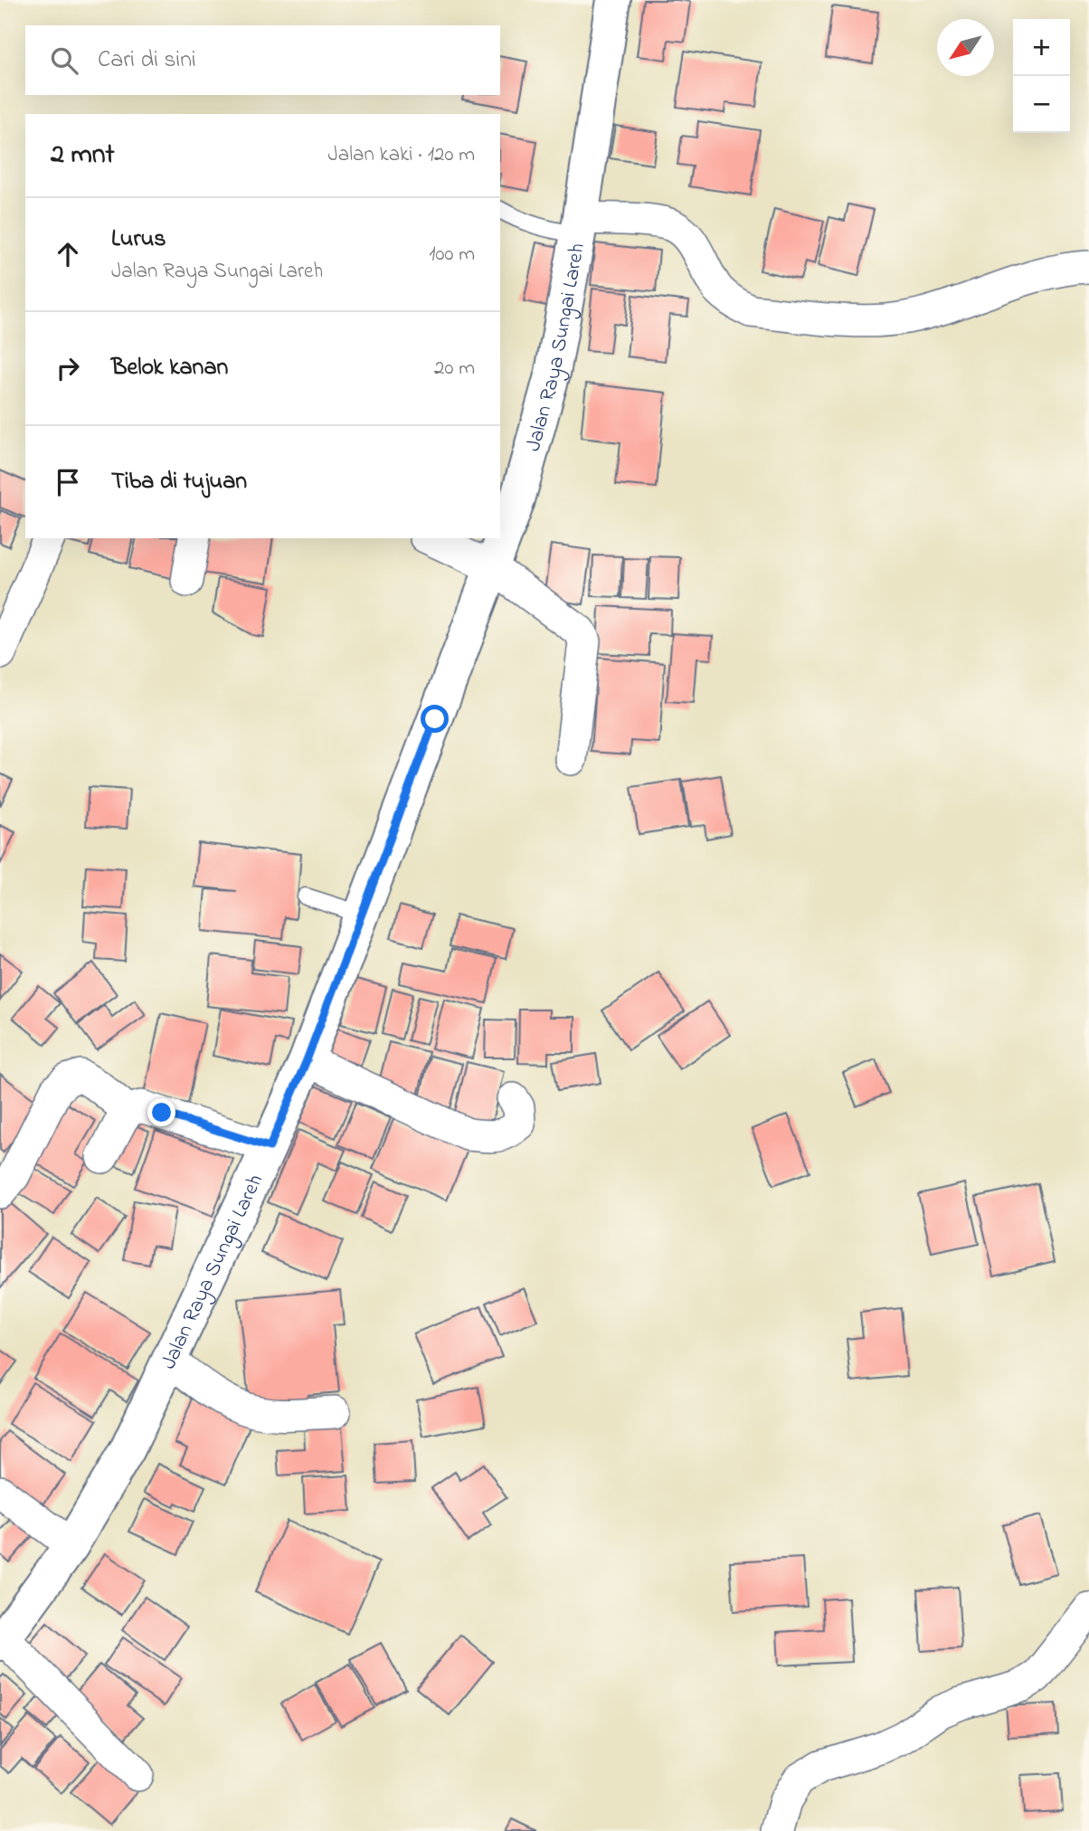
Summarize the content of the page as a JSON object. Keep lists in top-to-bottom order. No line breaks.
{"streets":{"street":["Jalan Raya Sungai Lareh"]},"north":"bottom left","page":{"map_buttons":["+","−"],"search":"Cari di sini","heading":["2 mnt","Jalan kaki · 120 m"],"list":[["Lurus","Jalan Raya Sungai Lareh","100 m"],["Belok kanan","20 m"],"Tiba di tujuan"]}}
